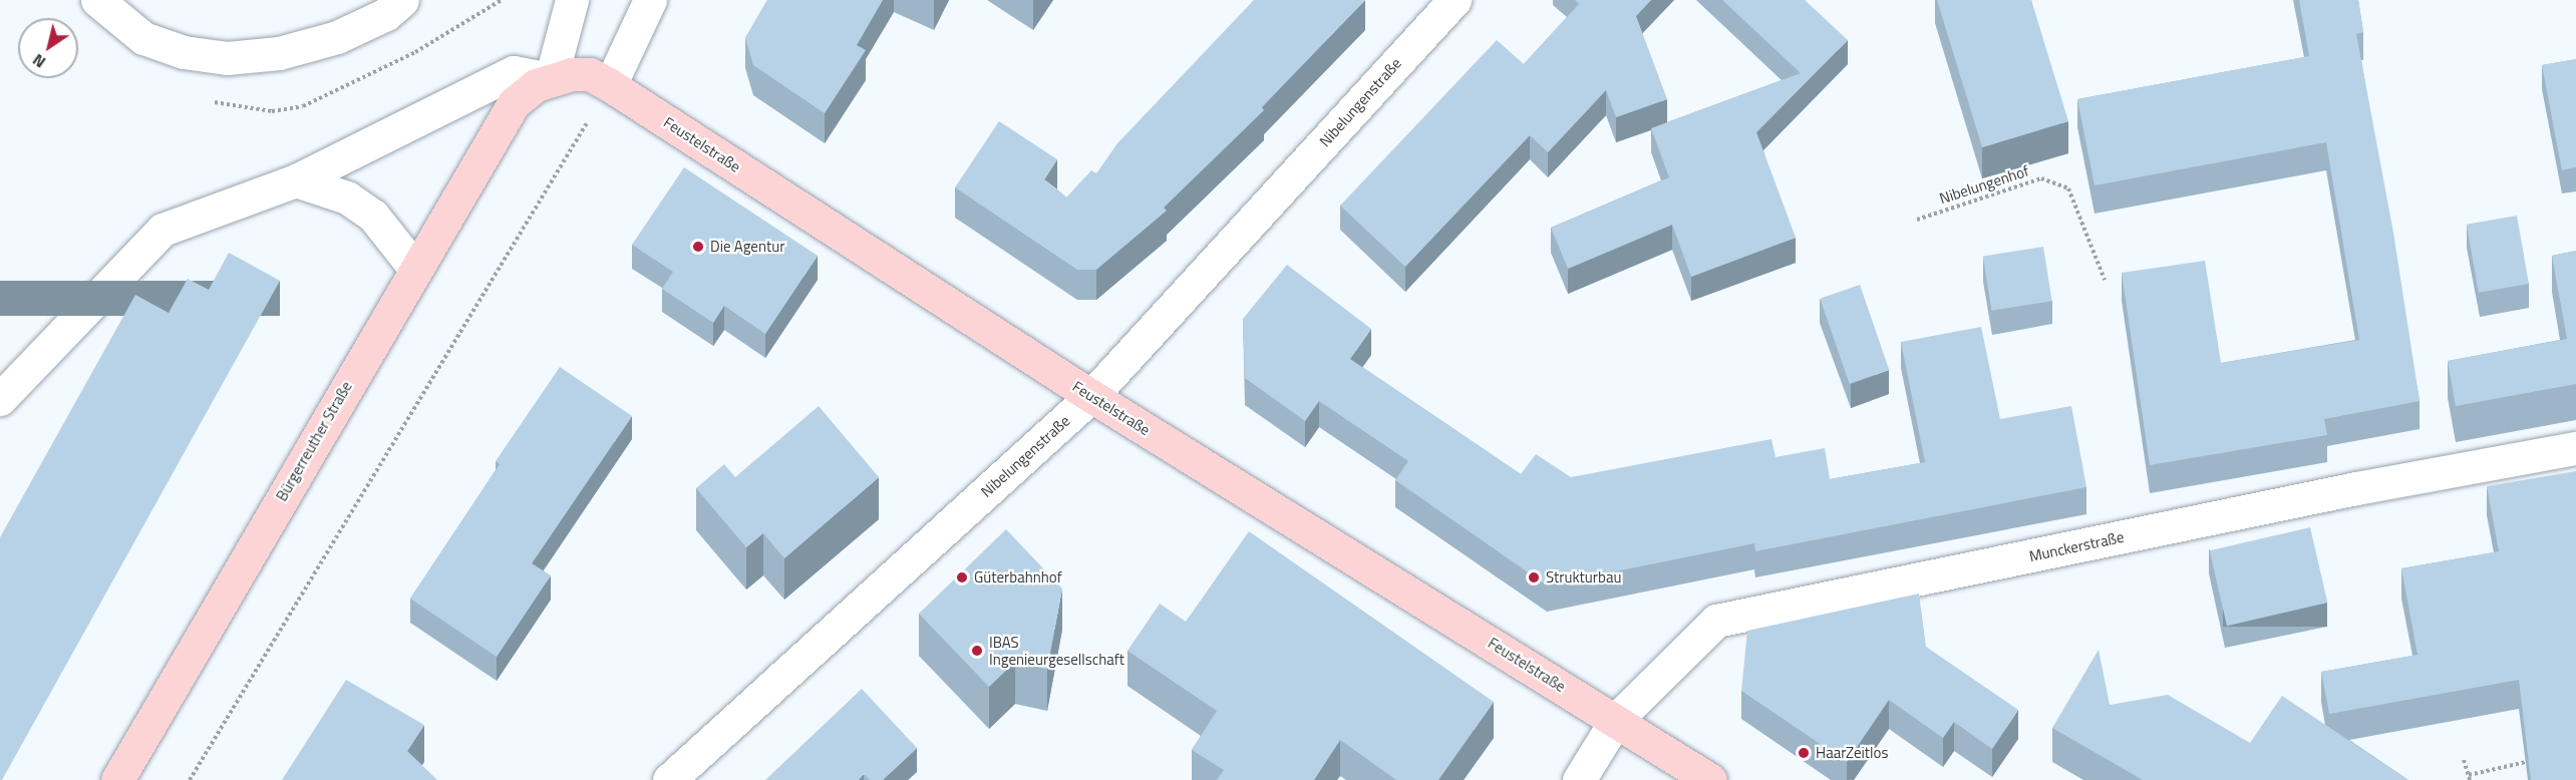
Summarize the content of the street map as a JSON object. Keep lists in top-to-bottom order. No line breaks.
{"streets":{"main road":["Feustelstraße","Bürgerreuther Straße"],"street":["Nibelungenstraße","Munckerstraße"],"path":["Nibelungenhof"]},"crossings":[["Nibelungenstraße","Feustelstraße"],["Feustelstraße","Bürgerreuther Straße"],["Feustelstraße","Munckerstraße"]],"places":["Die Agentur","Güterbahnhof","Strukturbau","IBAS Ingenieurgesellschaft","HaarZeitlos"],"north":"bottom left"}
